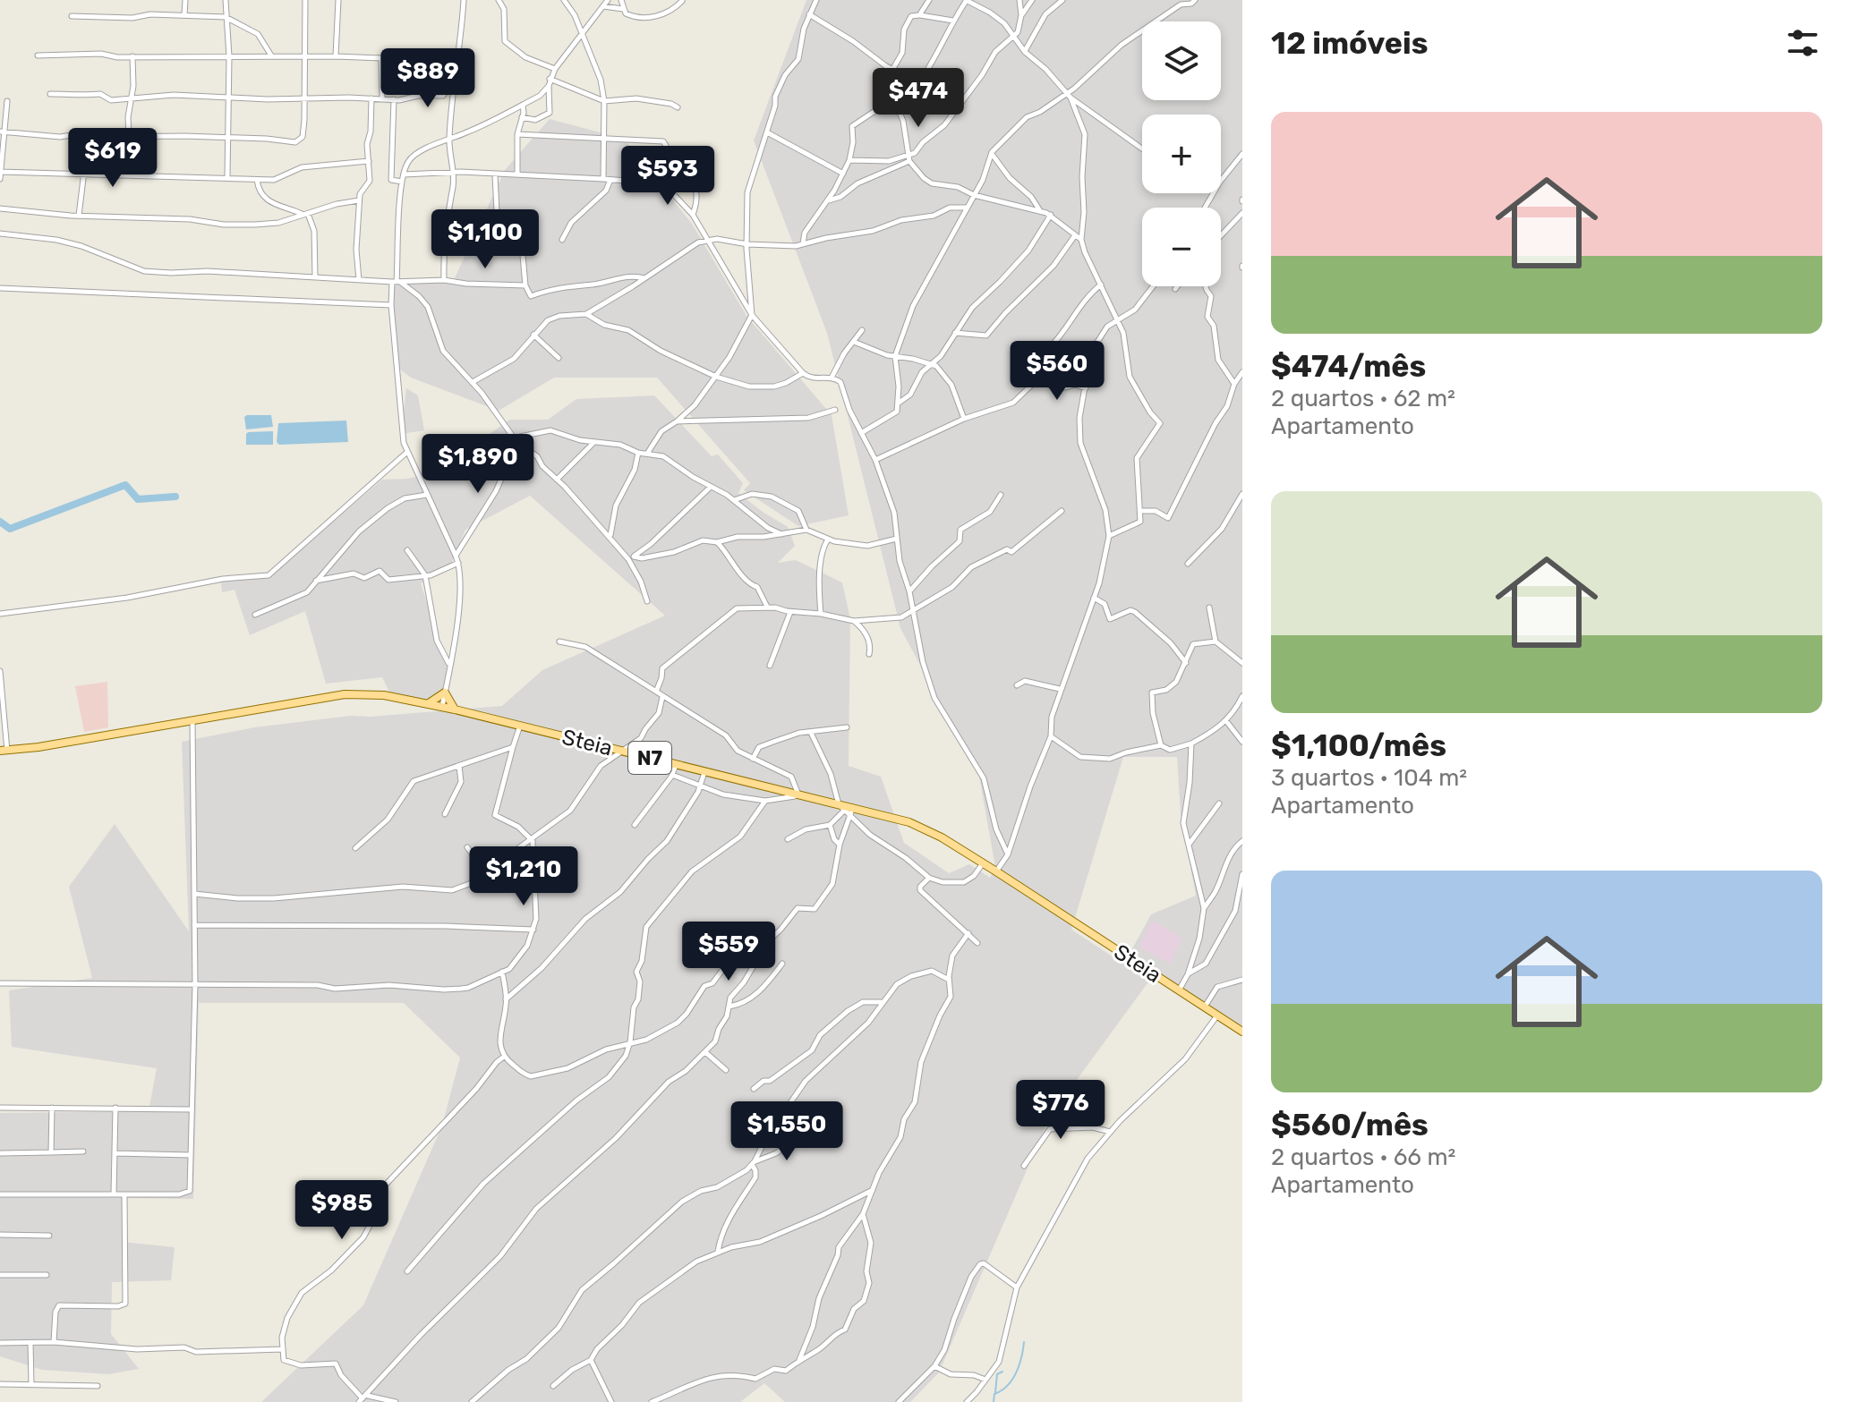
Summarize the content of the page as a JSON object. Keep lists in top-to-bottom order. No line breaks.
{"streets":{"main road":["Steia","N7"]},"page":{"heading":"12 imóveis","map_buttons":["+","−"],"price":["$889","$474","$619","$593","$1,100","$560","$1,890","$1,210","$559","$776","$1,550","$985"],"list":[{"name":"$474/mês","note":"2 quartos · 62 m² · Apartamento"},{"name":"$1,100/mês","note":"3 quartos · 104 m² · Apartamento"},{"name":"$560/mês","note":"2 quartos · 66 m² · Apartamento"}]}}
